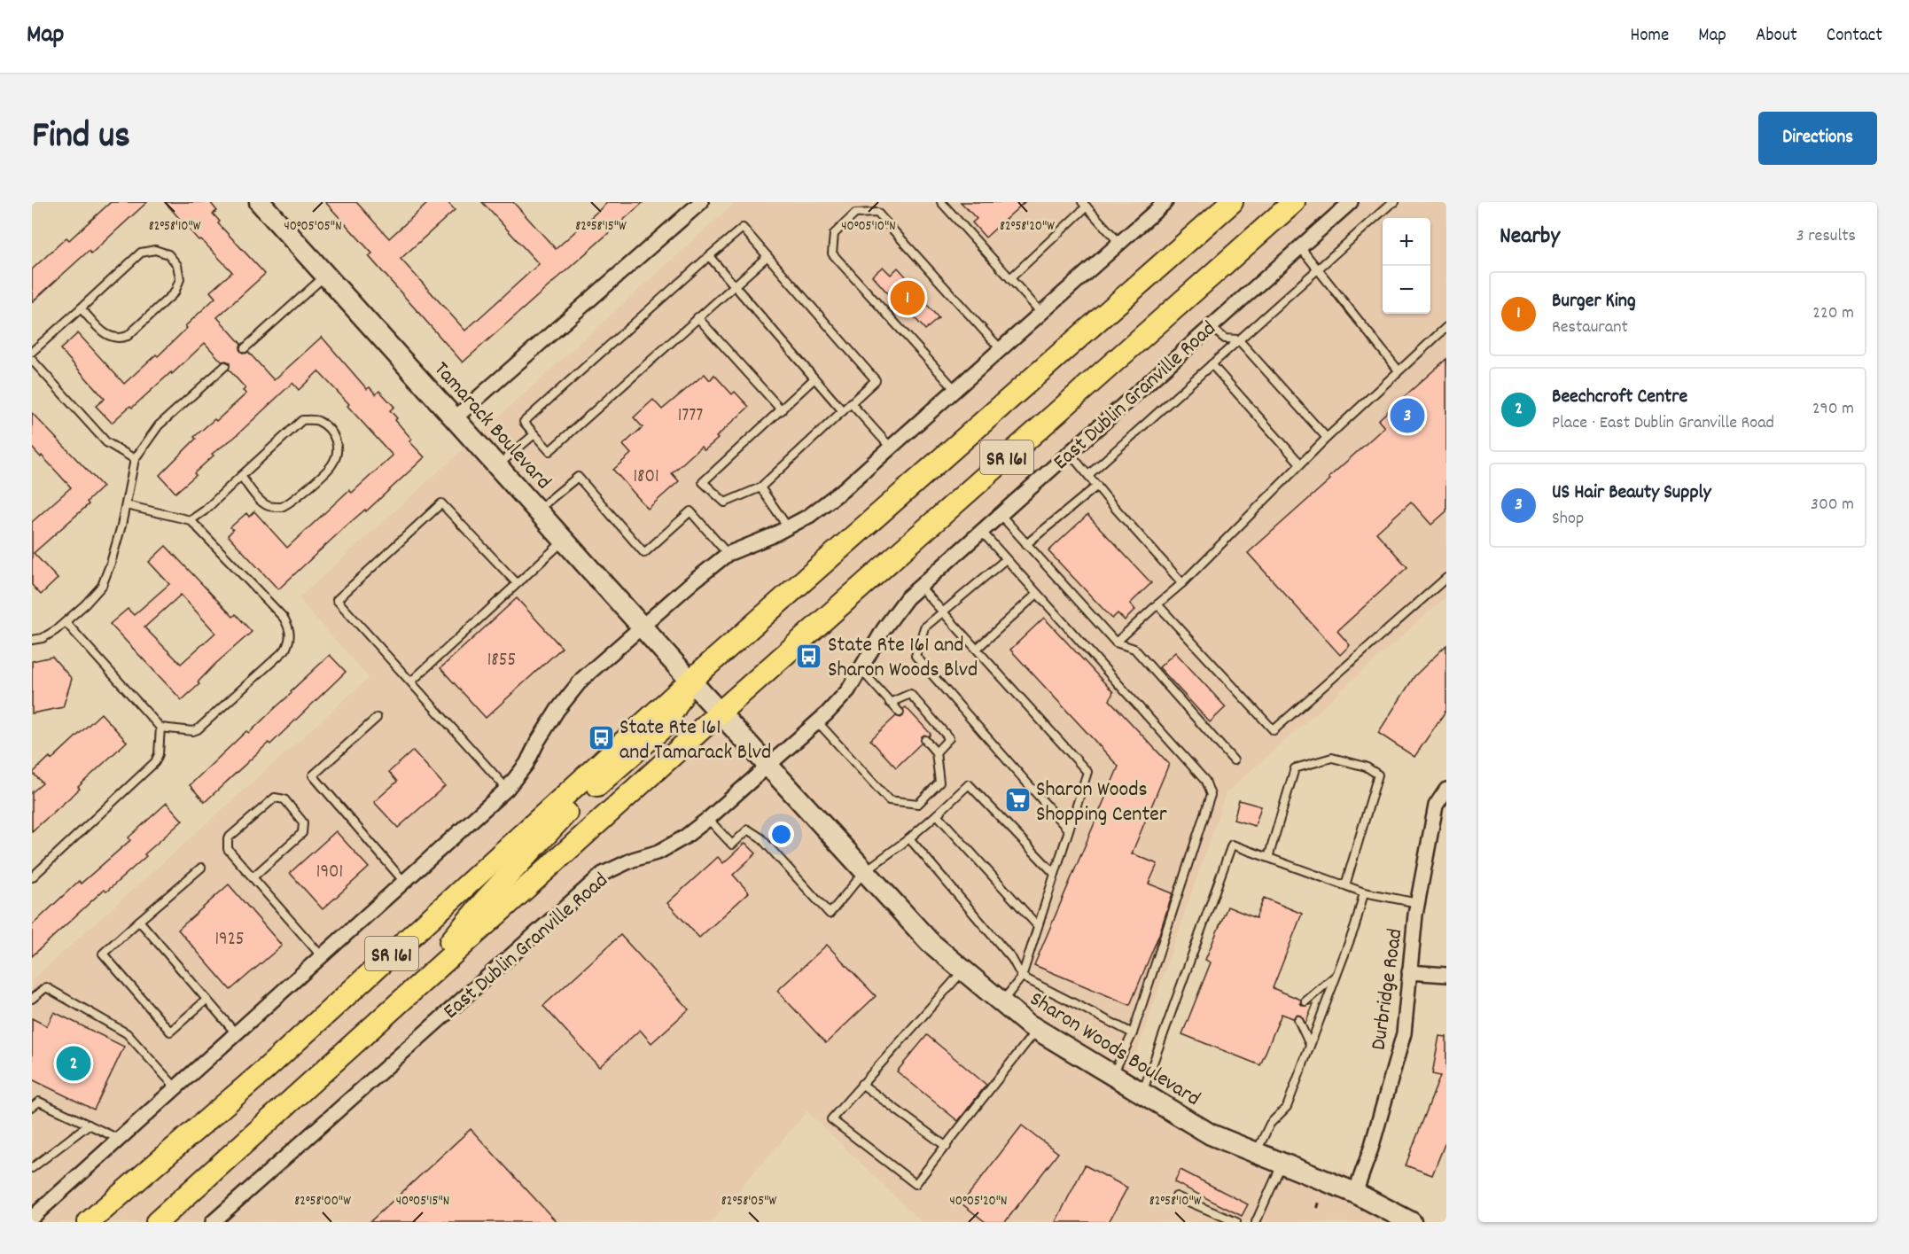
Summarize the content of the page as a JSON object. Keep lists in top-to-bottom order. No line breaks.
{"streets":{"main road":["East Dublin Granville Road","SR 161"],"street":["Tamarack Boulevard","Durbridge Road","Sharon Woods Boulevard"]},"crossings":[["East Dublin Granville Road","Sharon Woods Boulevard"],["Tamarack Boulevard","SR 161"],["Tamarack Boulevard","Sharon Woods Boulevard"],["SR 161","Sharon Woods Boulevard"],["Durbridge Road","Sharon Woods Boulevard"]],"places":{"bus stop":["State Rte 161 and Sharon Woods Blvd","State Rte 161 and Tamarack Blvd"],"supermarket":["Sharon Woods Shopping Center"]},"house_numbers":["1777","1801","1855","1901","1925"],"page":{"header":"Map","nav":["Home","Map","About","Contact"],"title":"Find us","buttons":"Directions","heading":["Nearby","3 results"],"map_buttons":["+","−"],"list":[{"mark":"1","name":"Burger King","note":"Restaurant","value":"220 m"},{"mark":"2","name":"Beechcroft Centre","note":"Place · East Dublin Granville Road","value":"290 m"},{"mark":"3","name":"US Hair Beauty Supply","note":"Shop","value":"300 m"}],"pins":["1","3","2"]},"coordinates":["82°58'10\"W","40°05'05\"N","82°58'15\"W","40°05'10\"N","82°58'20\"W","40°05'15\"N","40°05'20\"N","82°58'00\"W","82°58'05\"W"]}
